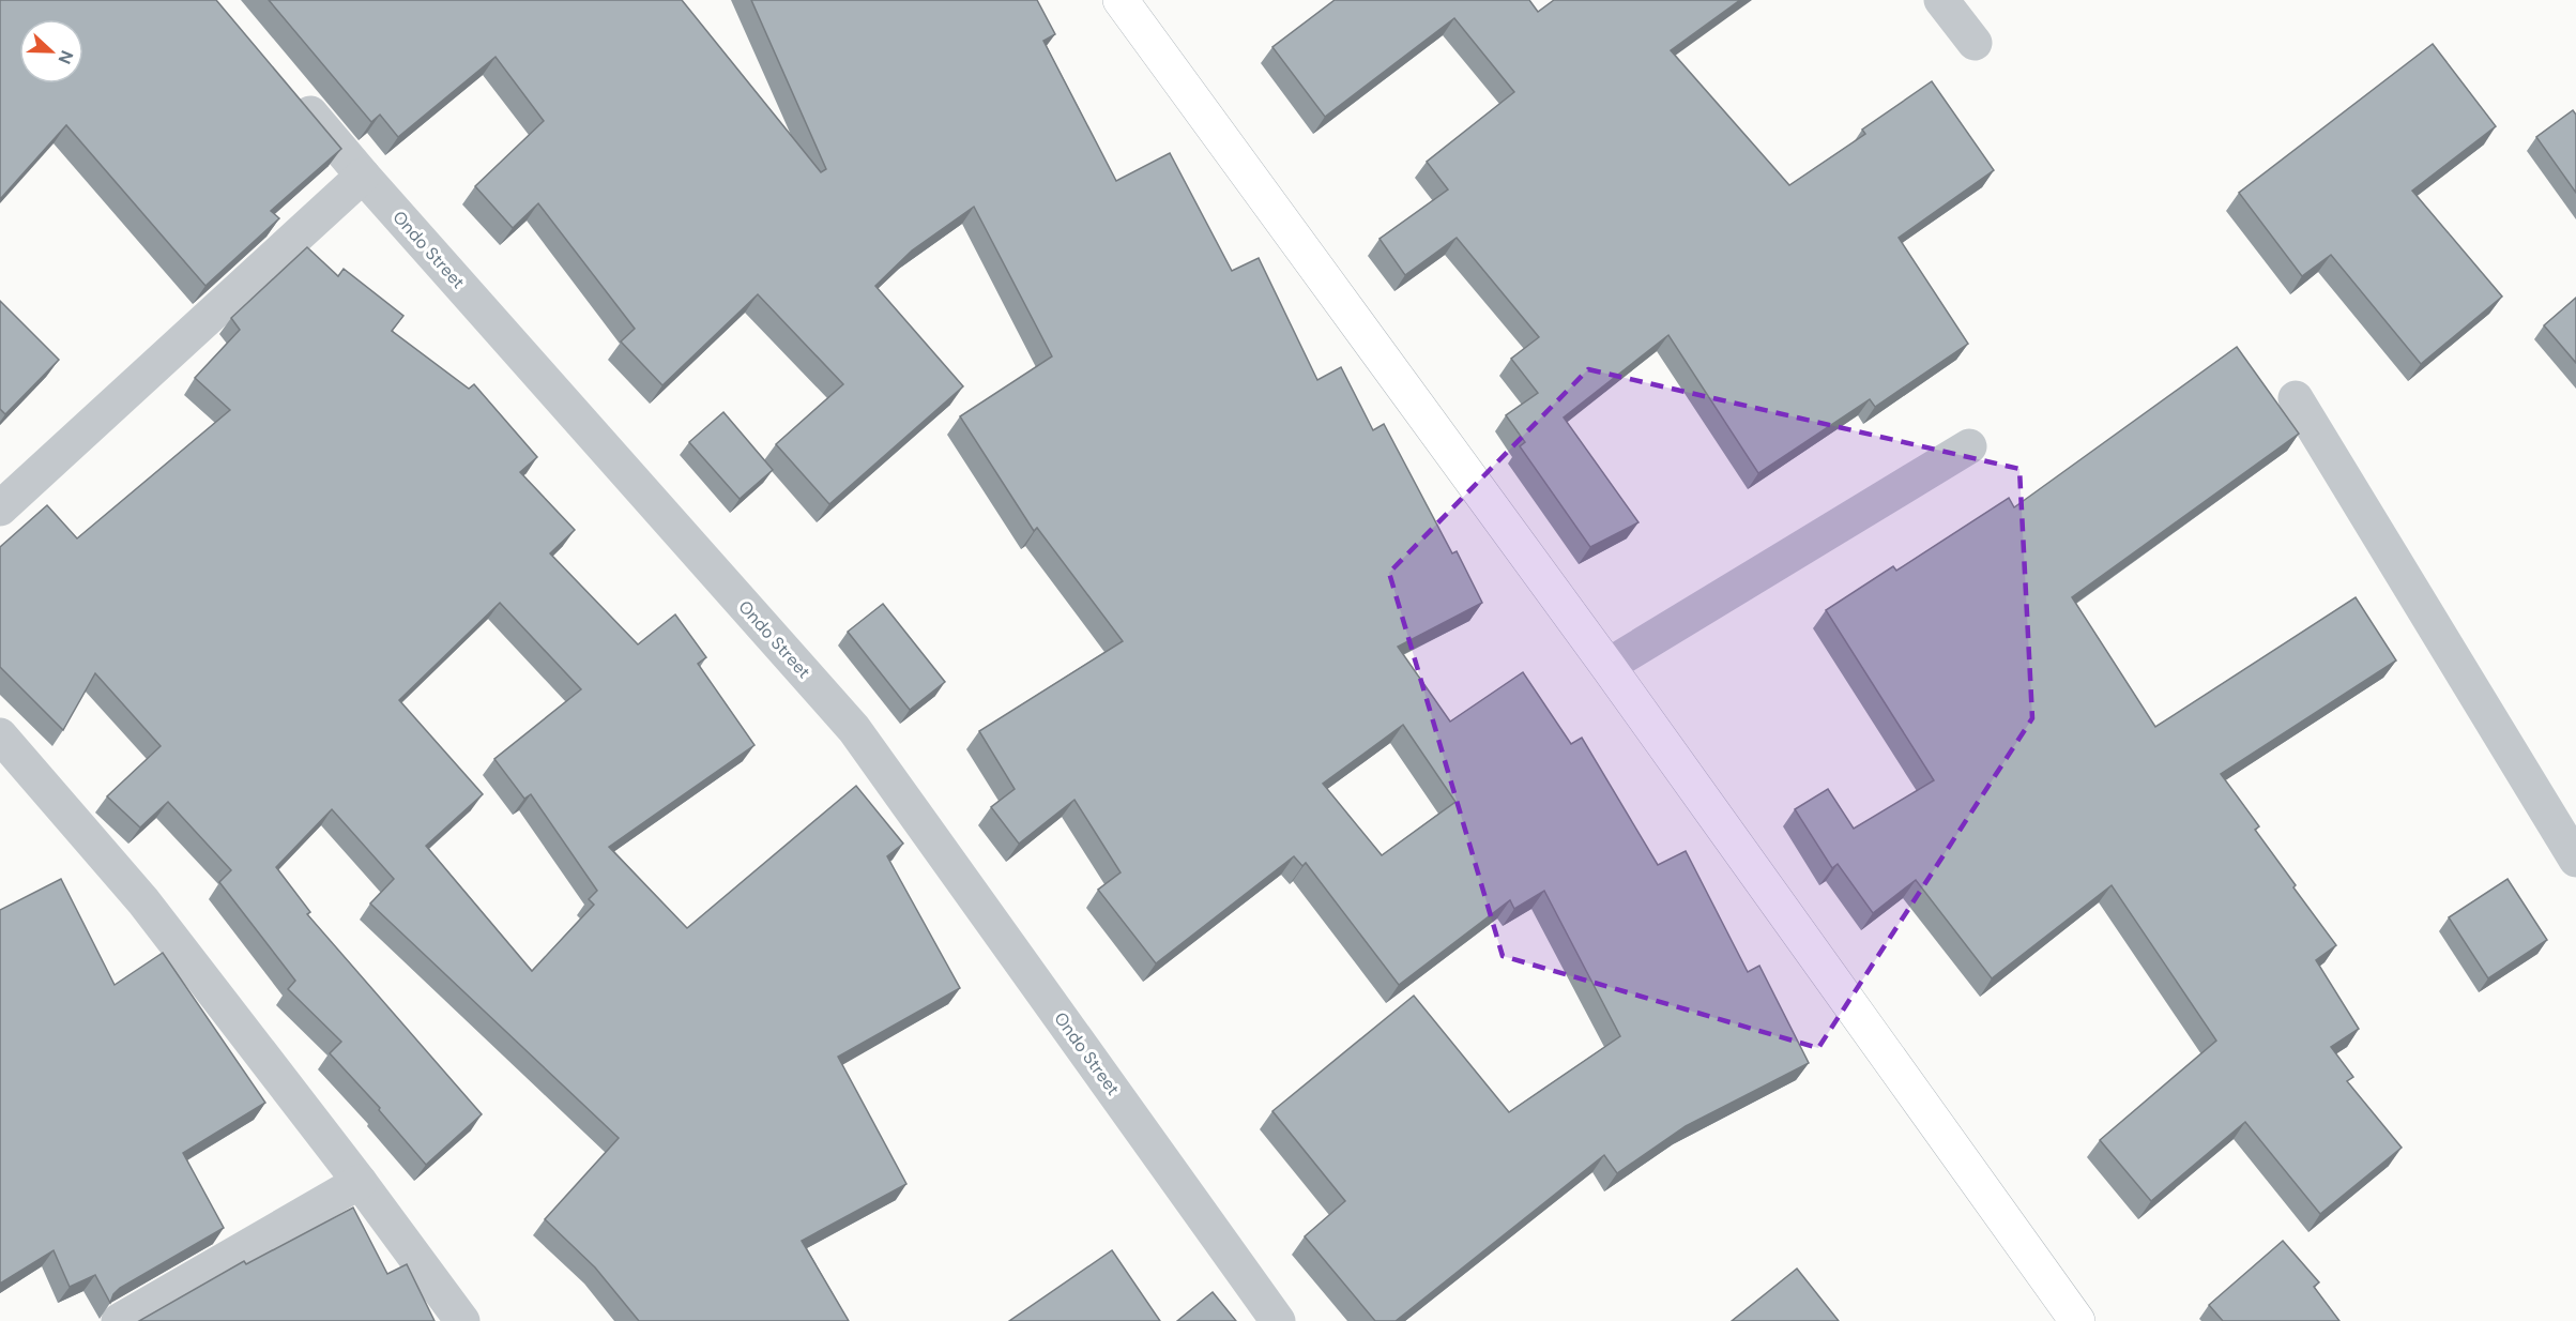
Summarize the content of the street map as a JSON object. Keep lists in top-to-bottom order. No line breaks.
{"streets":{"street":["Ondo Street"]},"north":"right"}
